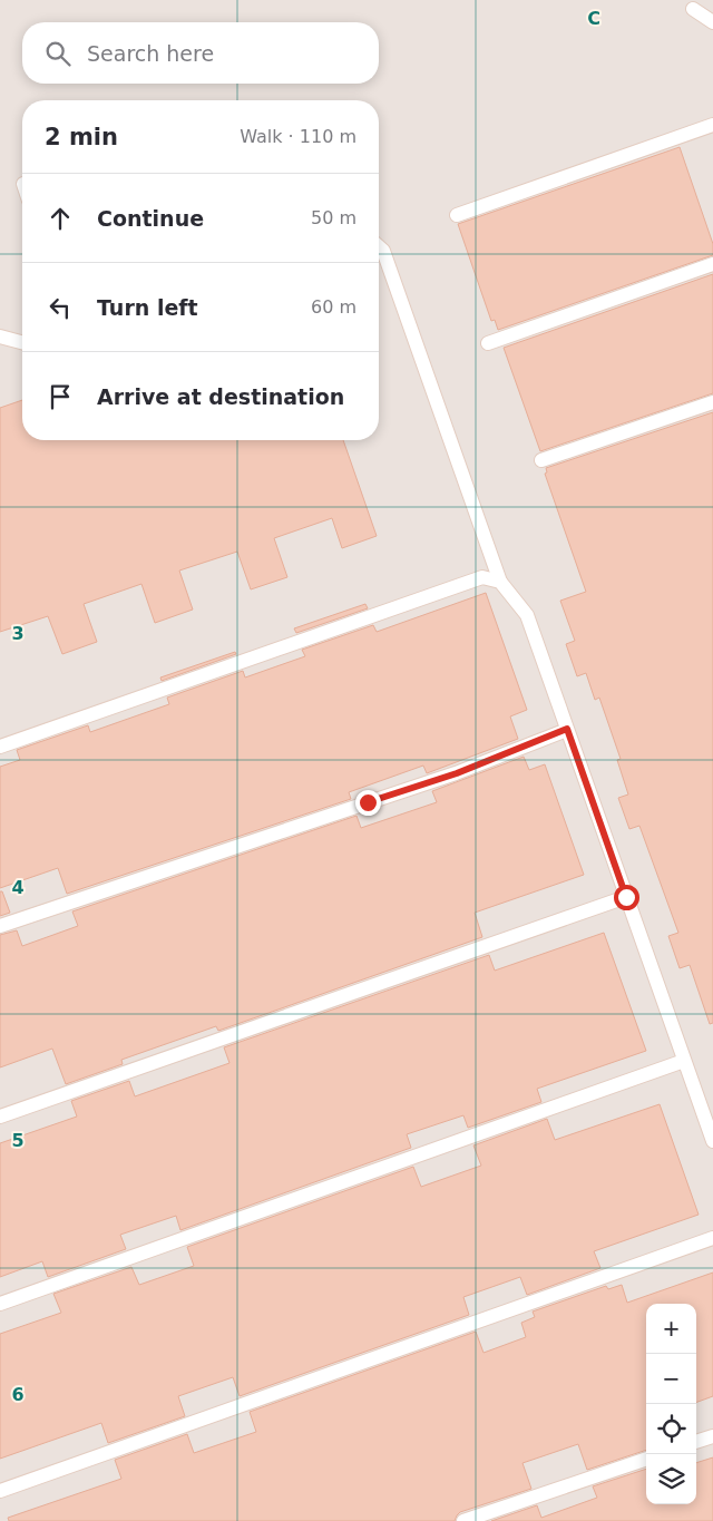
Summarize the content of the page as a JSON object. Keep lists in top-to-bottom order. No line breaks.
{"page":{"search":"Search here","heading":["2 min","Walk · 110 m"],"list":[["Continue","50 m"],["Turn left","60 m"],"Arrive at destination"],"map_buttons":["+","−"]},"grid":{"columns":["C"],"rows":["3","4","5","6"]}}
